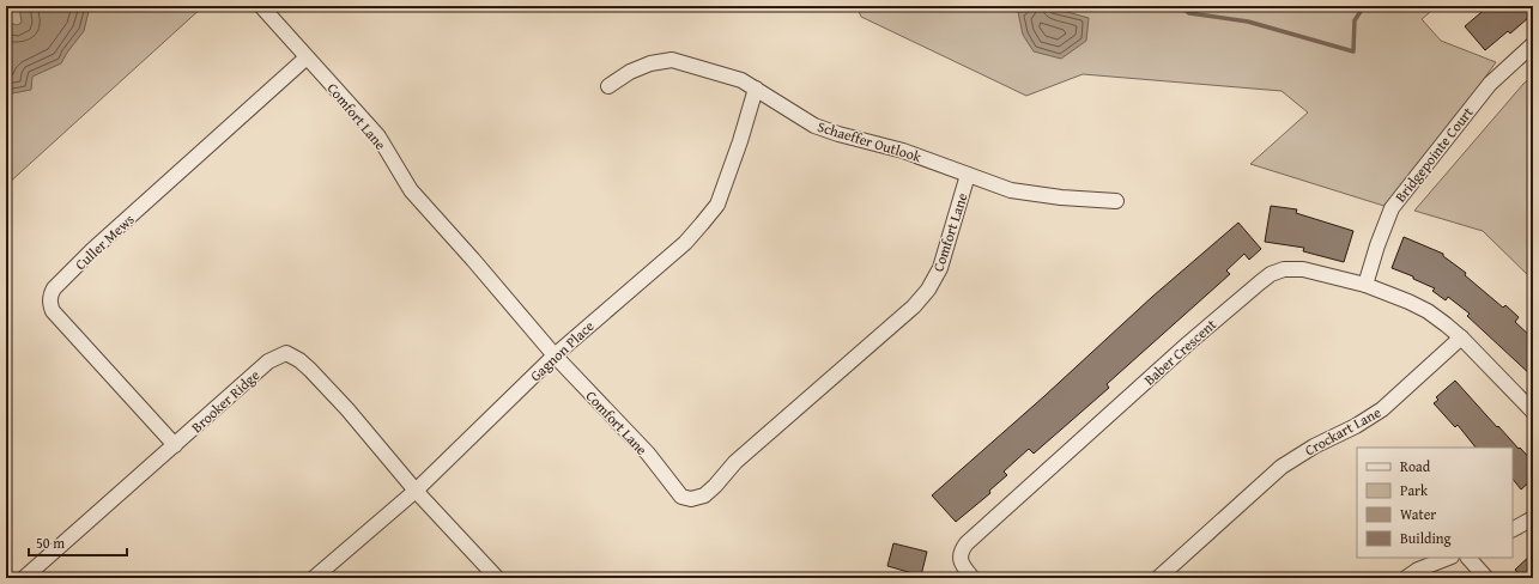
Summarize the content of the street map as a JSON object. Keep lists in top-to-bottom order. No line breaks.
{"streets":{"street":["Comfort Lane","Schaeffer Outlook","Bridgepointe Court","Culler Mews","Gagnon Place","Baber Crescent","Brooker Ridge","Crockart Lane"]},"crossings":[["Comfort Lane","Schaeffer Outlook"],["Comfort Lane","Culler Mews"],["Comfort Lane","Gagnon Place"],["Schaeffer Outlook","Gagnon Place"],["Bridgepointe Court","Baber Crescent"],["Culler Mews","Brooker Ridge"],["Gagnon Place","Brooker Ridge"],["Baber Crescent","Crockart Lane"]],"legend":["Road","Park","Water","Building"],"scale_bar":"50 m"}
